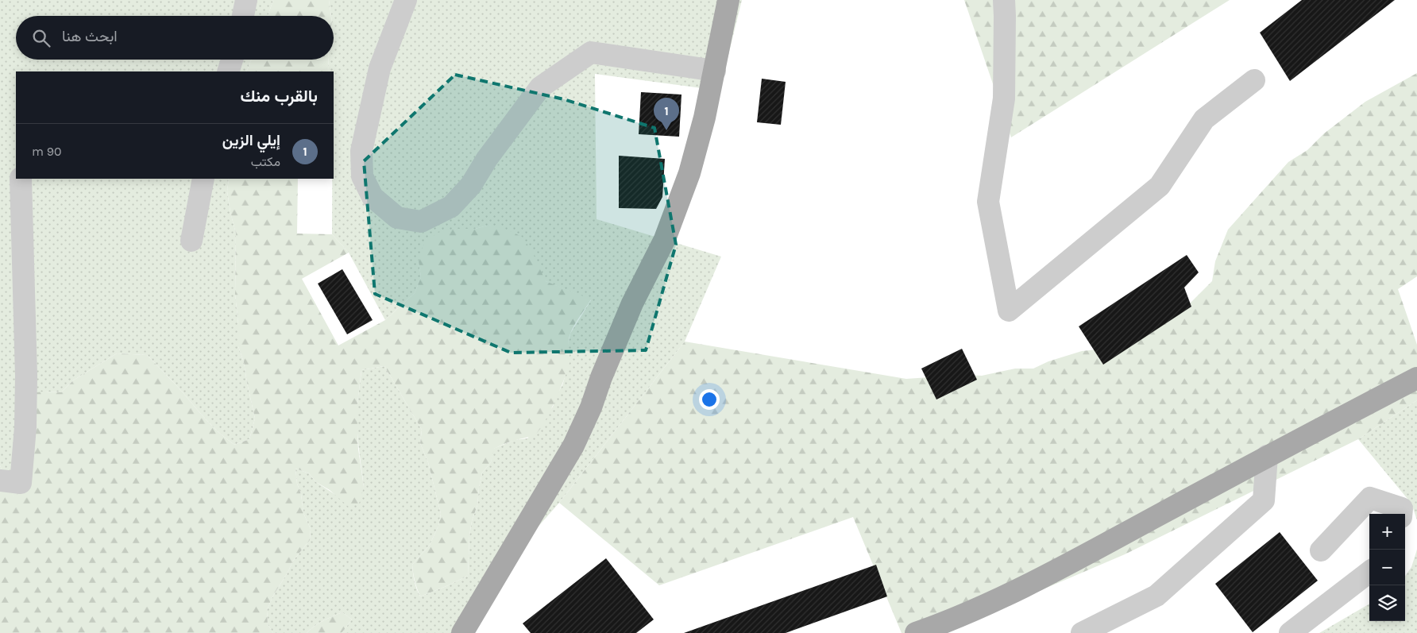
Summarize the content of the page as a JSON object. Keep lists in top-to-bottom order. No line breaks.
{"page":{"search":"ابحث هنا","heading":"بالقرب منك","pins":"1","list":[{"mark":"1","name":"إيلي الزين","note":"مكتب","value":"90 m"}],"map_buttons":["+","−"]}}
